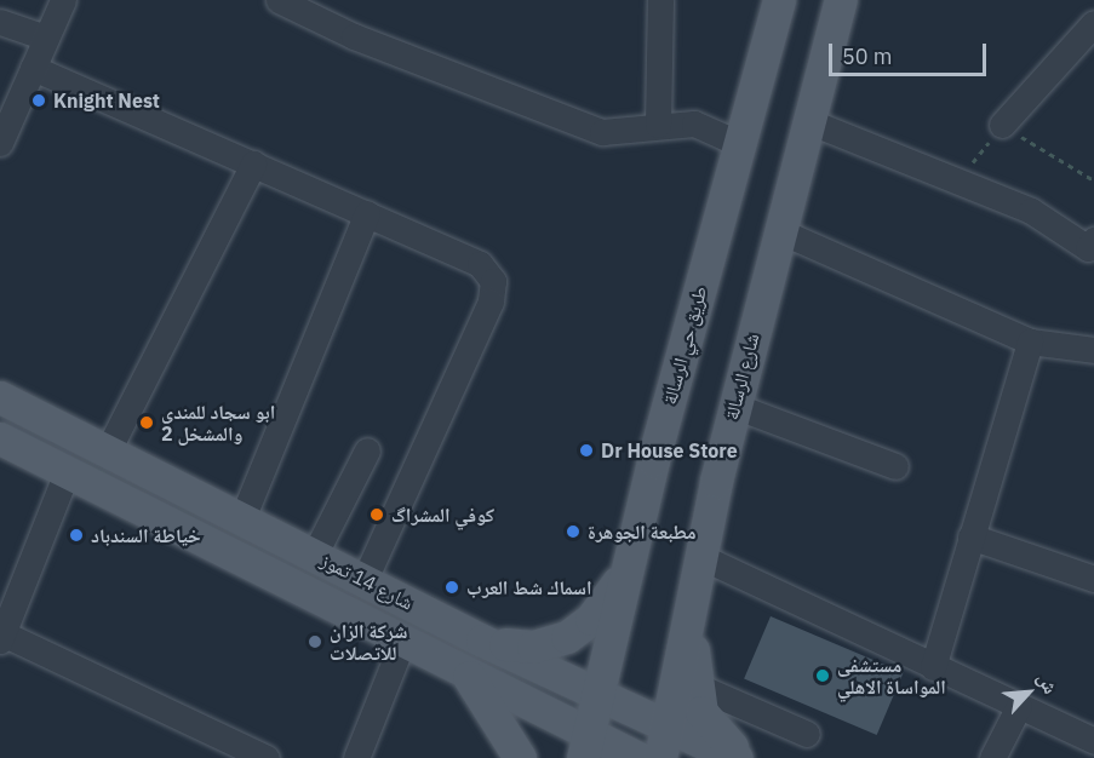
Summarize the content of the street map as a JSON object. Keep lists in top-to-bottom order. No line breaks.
{"streets":{"main road":["طريق حي الرسالة","شارع الرسالة","شارع 14 تموز"]},"crossings":[["طريق حي الرسالة","شارع 14 تموز"],["شارع الرسالة","شارع 14 تموز"]],"places":["Knight Nest","ابو سجاد للمندي والمشخل 2","Dr House Store","كوفي المشراگ","مطبعة الجوهرة","خياطة السندباد","اسماك شط العرب","شركة الزان للاتصلات","مستشفى المواساة اﻻهلي"],"scale_bar":"50 m","north":"top right"}
